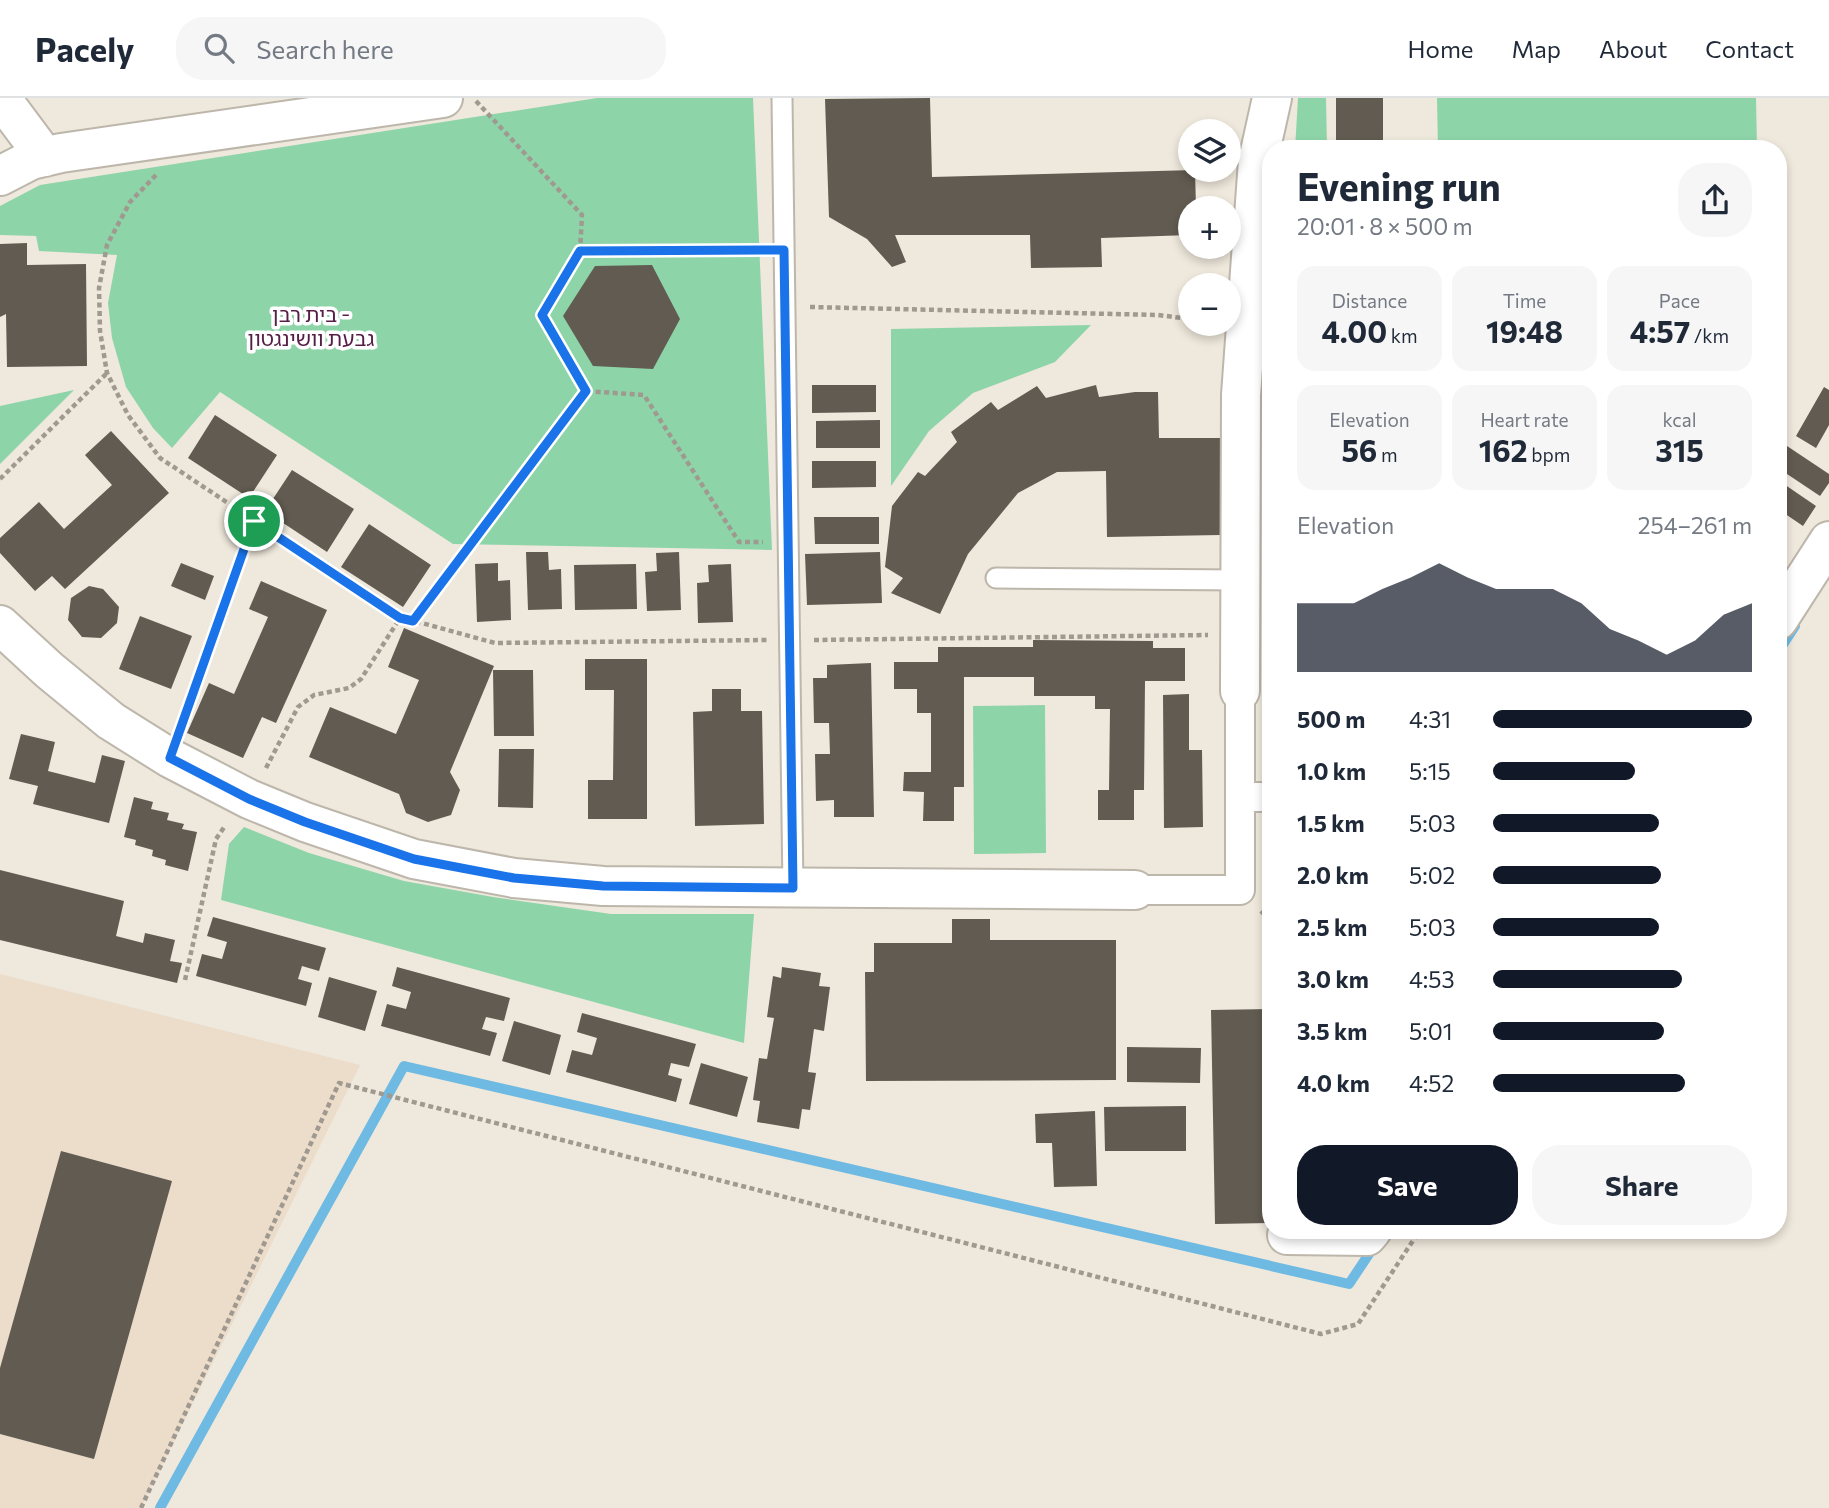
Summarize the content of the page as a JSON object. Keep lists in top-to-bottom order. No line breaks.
{"districts":["בית רבן - גבעת וושינגטון"],"page":{"header":"Pacely","search":"Search here","nav":["Home","Map","About","Contact"],"map_buttons":["+","−"],"heading":["Evening run","20:01 · 8 × 500 m"],"stats":[["Distance","4.00 km"],["Time","19:48"],["Pace","4:57 /km"],["Elevation","56 m"],["Heart rate","162 bpm"],["kcal","315"]],"chart":["Elevation","254–261 m"],"list":[{"name":"500 m","note":"4:31"},{"name":"1.0 km","note":"5:15"},{"name":"1.5 km","note":"5:03"},{"name":"2.0 km","note":"5:02"},{"name":"2.5 km","note":"5:03"},{"name":"3.0 km","note":"4:53"},{"name":"3.5 km","note":"5:01"},{"name":"4.0 km","note":"4:52"}],"buttons":["Save","Share"]}}
